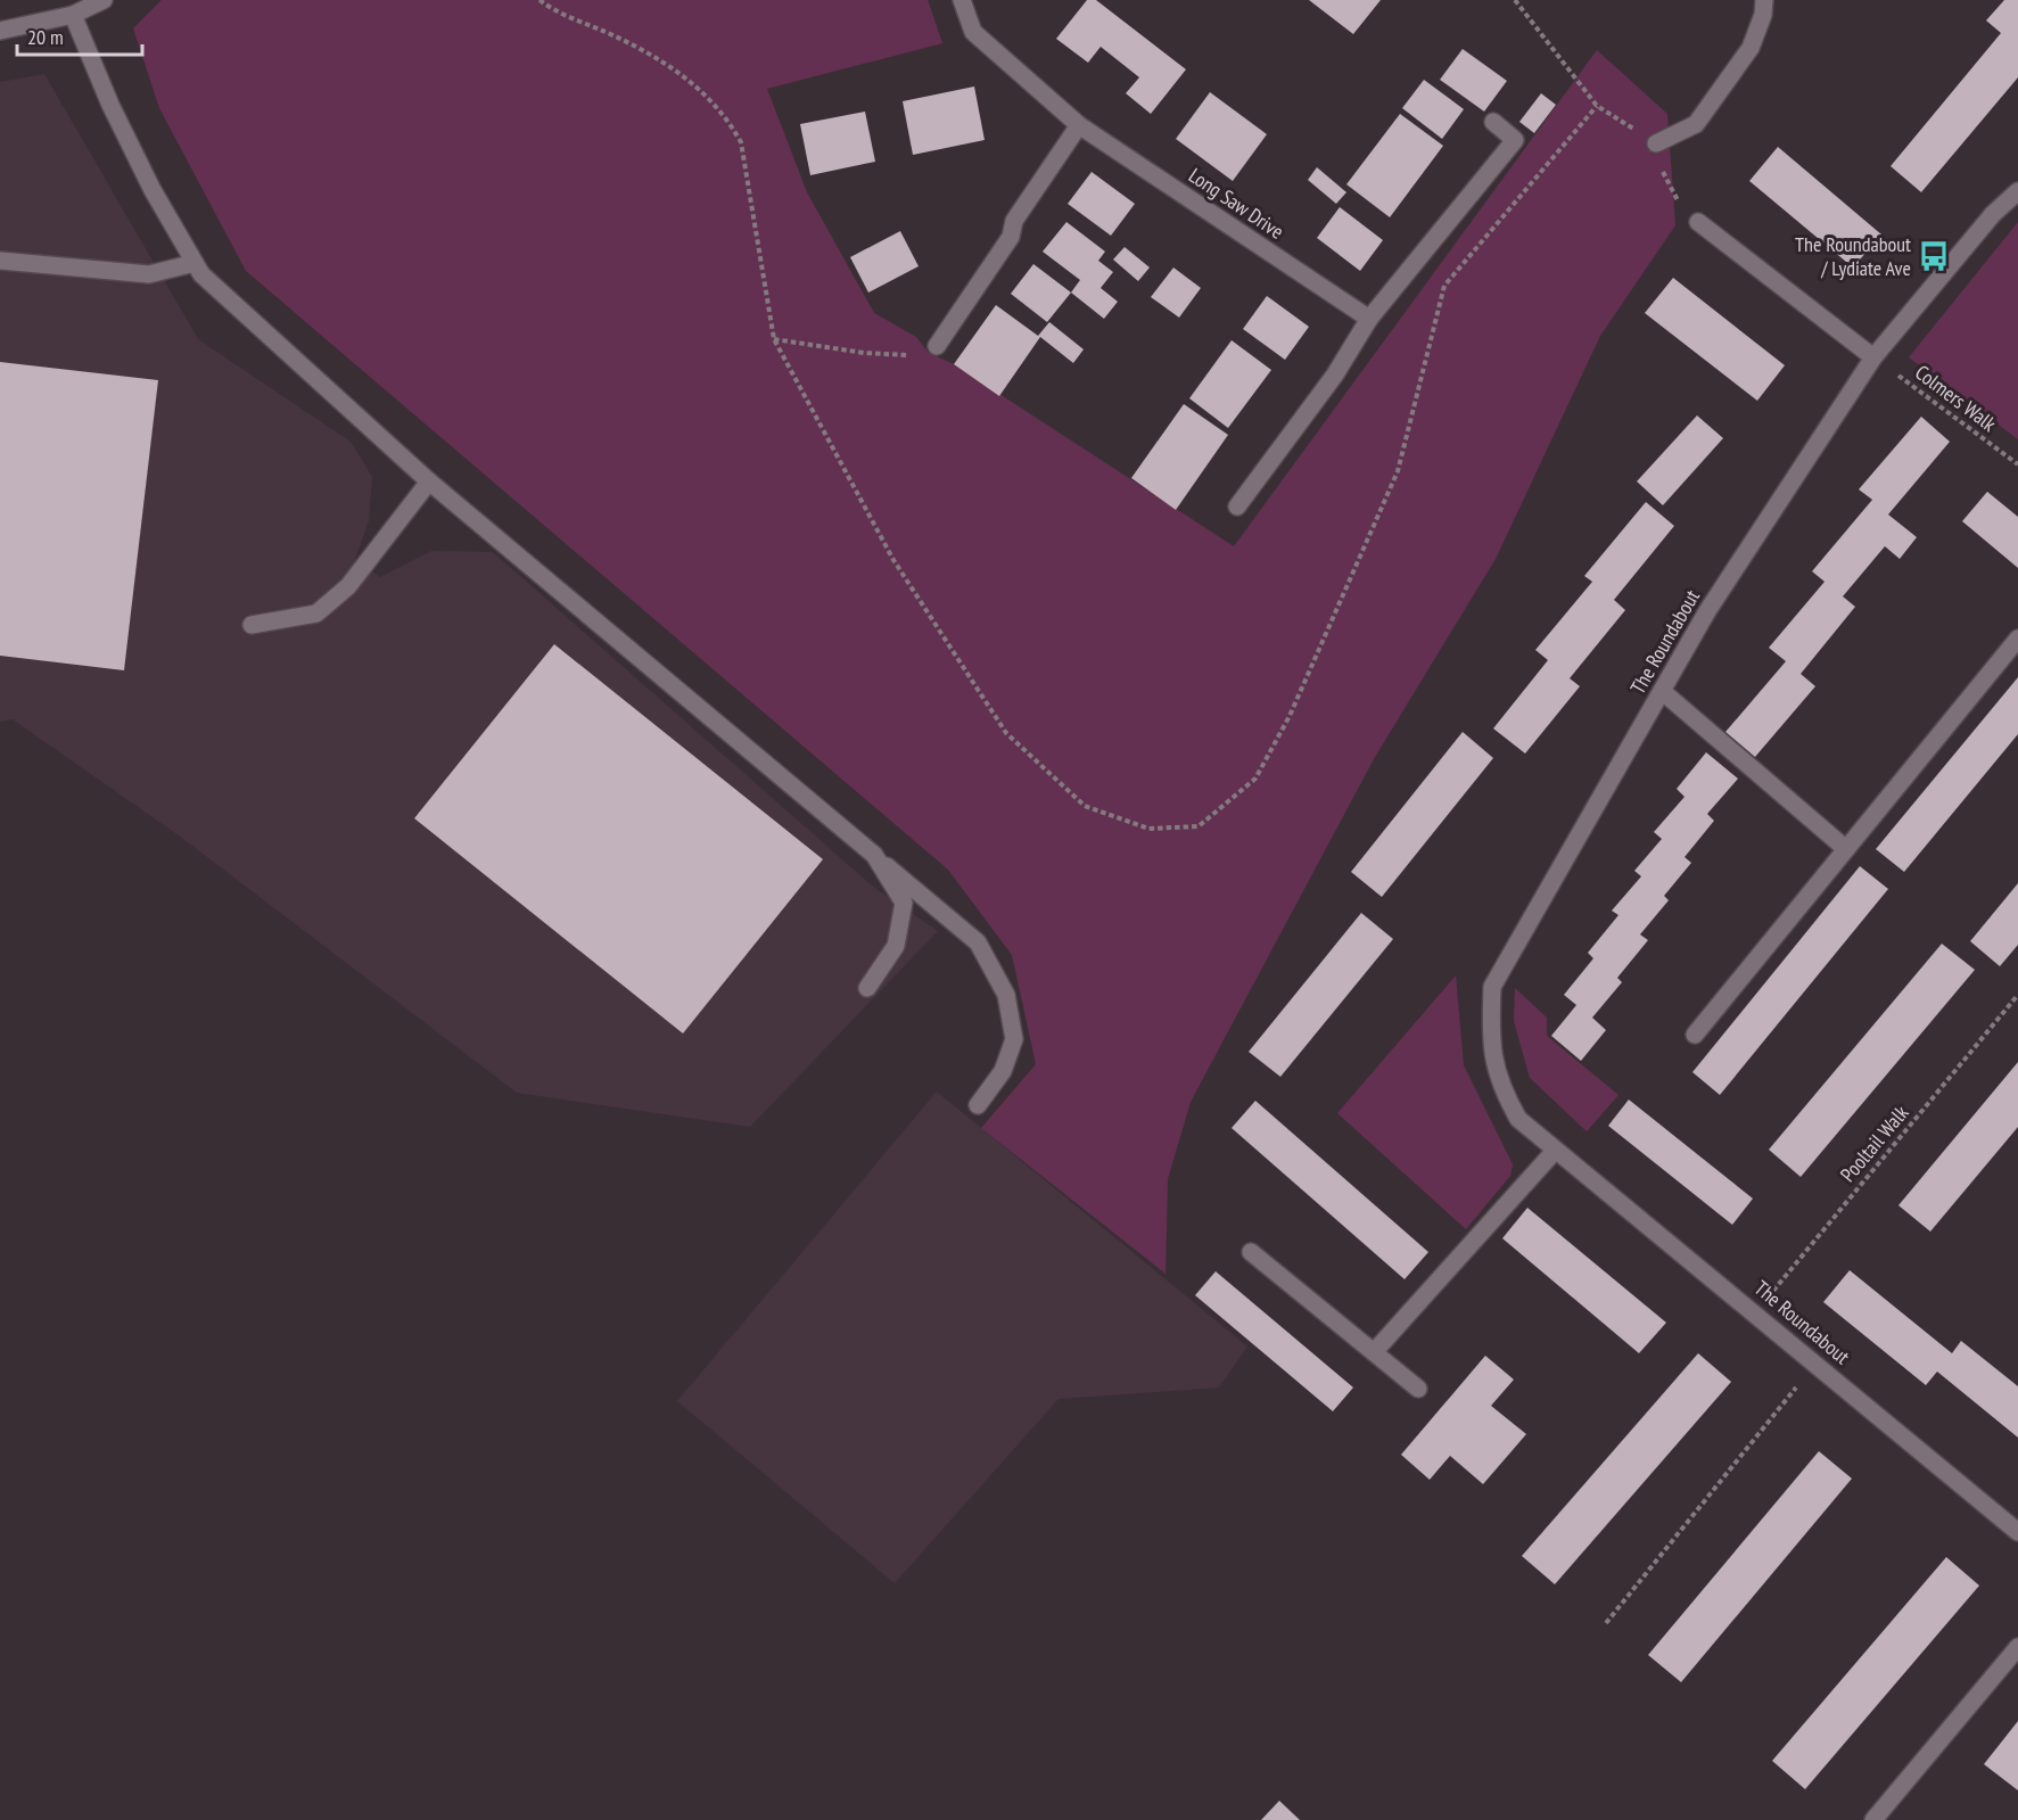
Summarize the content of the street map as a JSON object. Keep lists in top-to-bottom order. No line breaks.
{"streets":{"street":["Long Saw Drive","The Roundabout"],"path":["Colmers Walk","Pooltail Walk"]},"crossings":[["Colmers Walk","The Roundabout"],["The Roundabout","Pooltail Walk"]],"places":{"bus stop":["The Roundabout / Lydiate Ave"]},"scale_bar":"20 m"}
